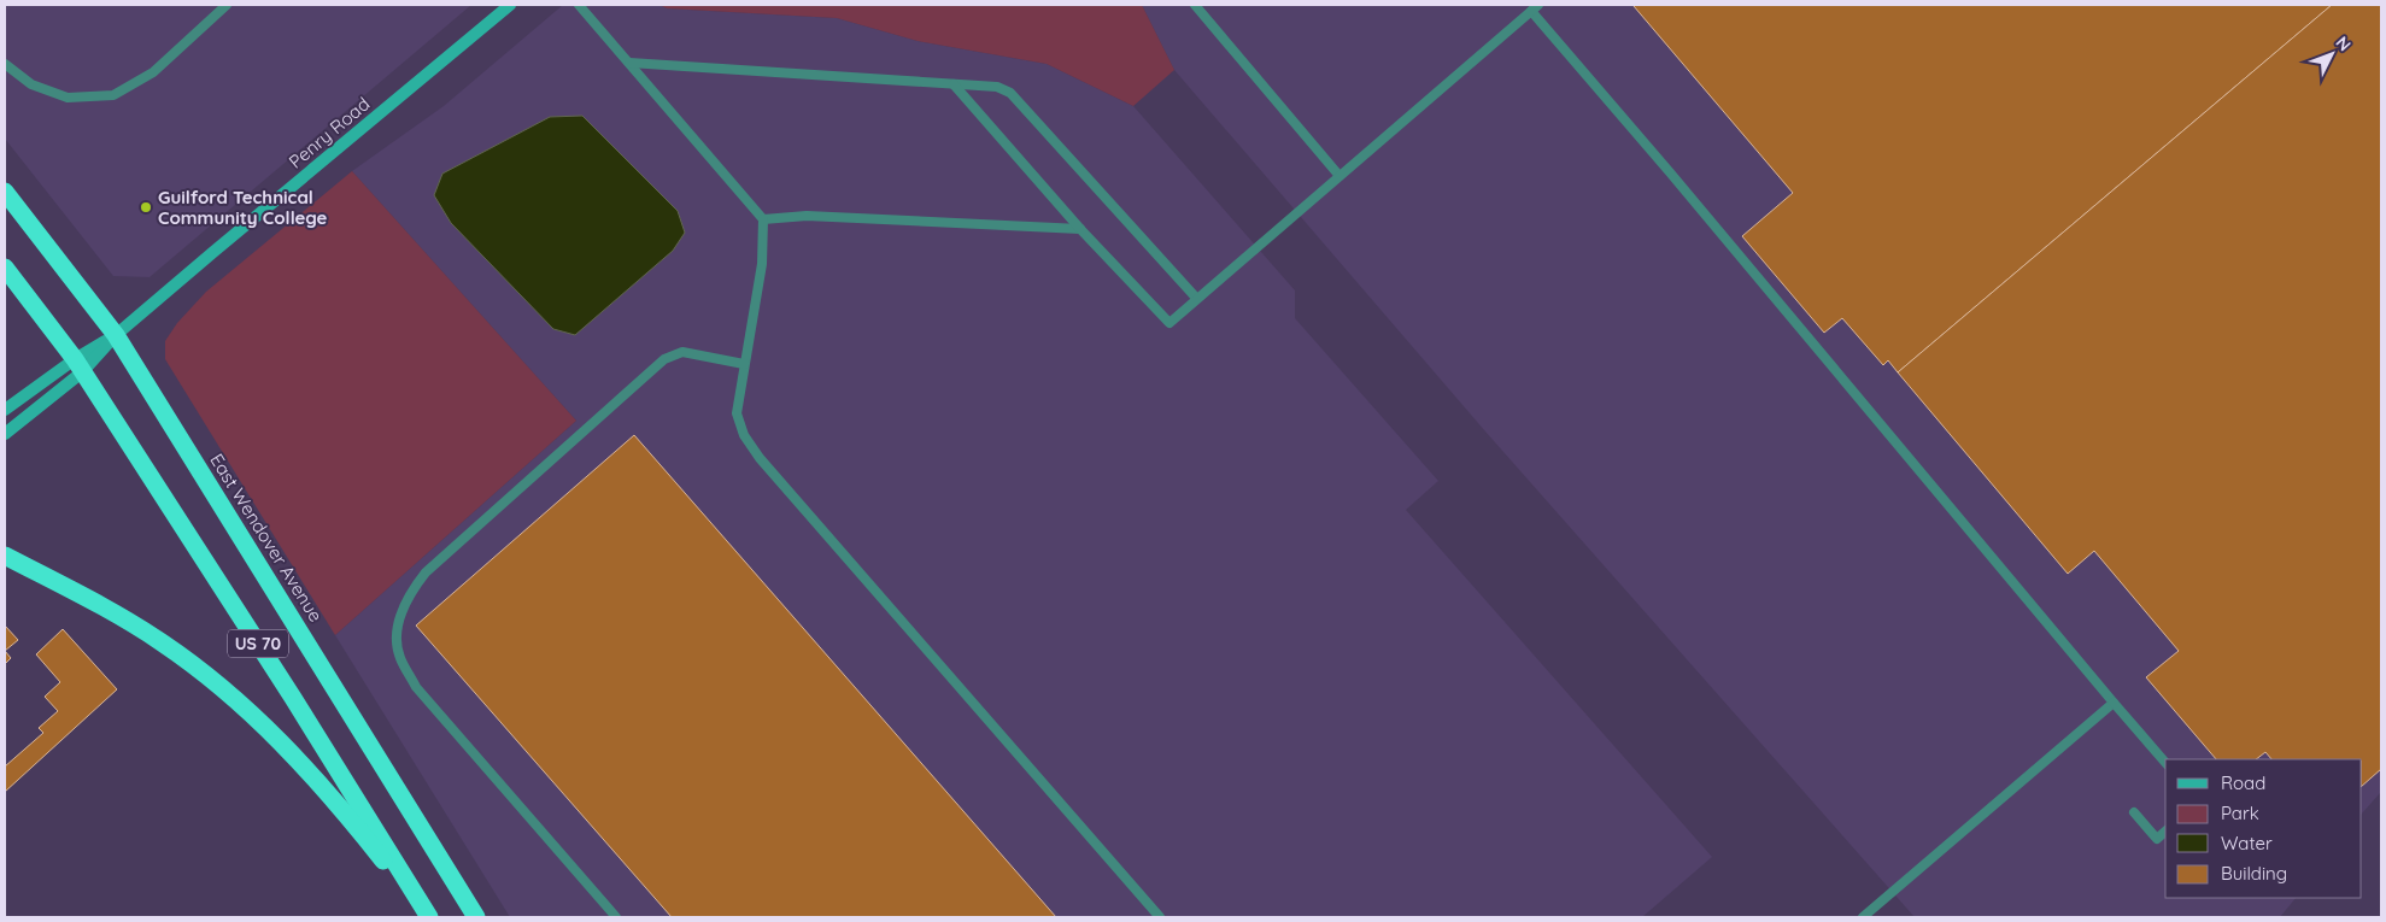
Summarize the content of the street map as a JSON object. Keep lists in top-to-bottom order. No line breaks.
{"streets":{"highway":["East Wendover Avenue","US 70"],"street":["Penry Road"]},"crossings":[["Penry Road","East Wendover Avenue"],["Penry Road","US 70"]],"places":["Guilford Technical Community College"],"legend":["Road","Park","Water","Building"],"north":"top right"}
